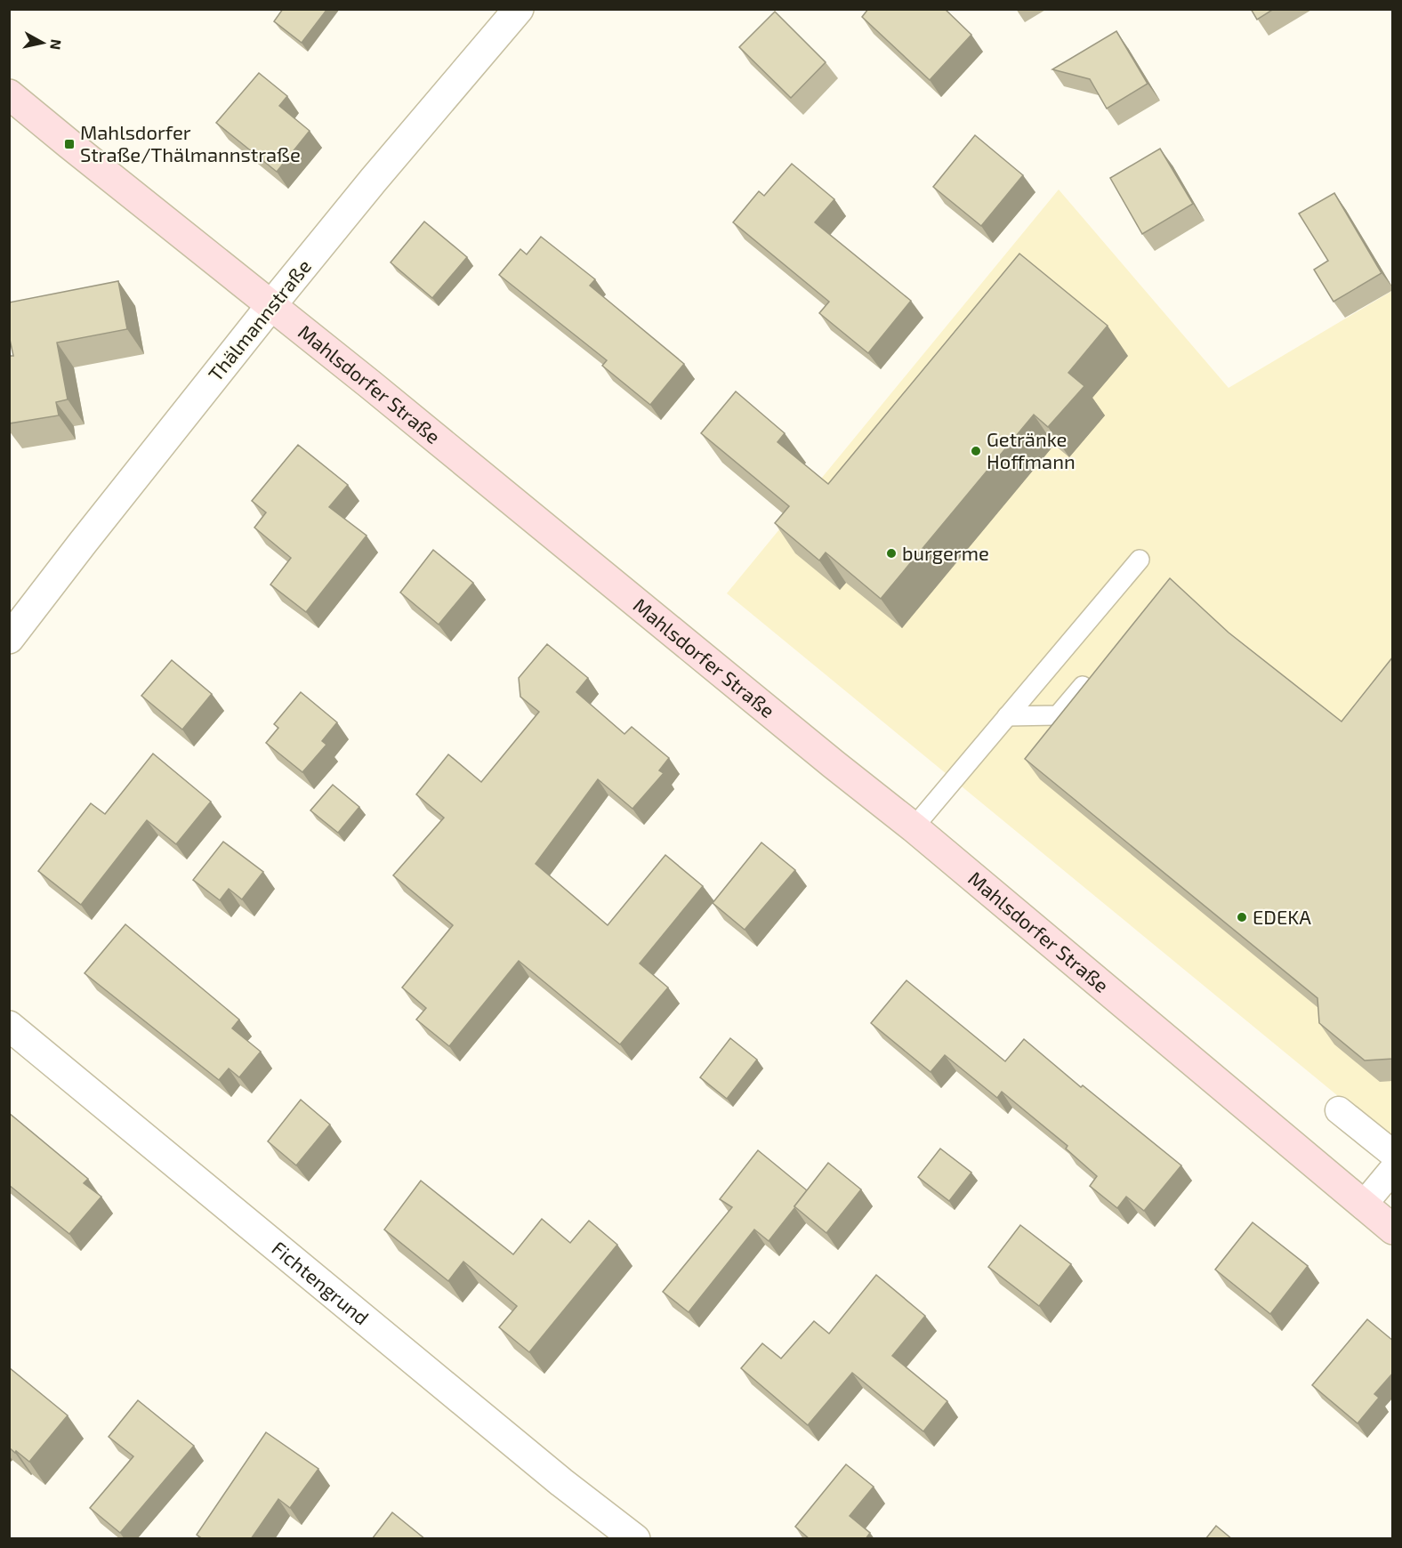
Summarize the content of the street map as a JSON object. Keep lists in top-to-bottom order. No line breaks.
{"streets":{"main road":["Mahlsdorfer Straße"],"street":["Thälmannstraße","Fichtengrund"]},"crossings":[["Thälmannstraße","Mahlsdorfer Straße"]],"places":{"transit":["Mahlsdorfer Straße/Thälmannstraße"],"other":["Getränke Hoffmann","burgerme","EDEKA"]},"north":"right"}
